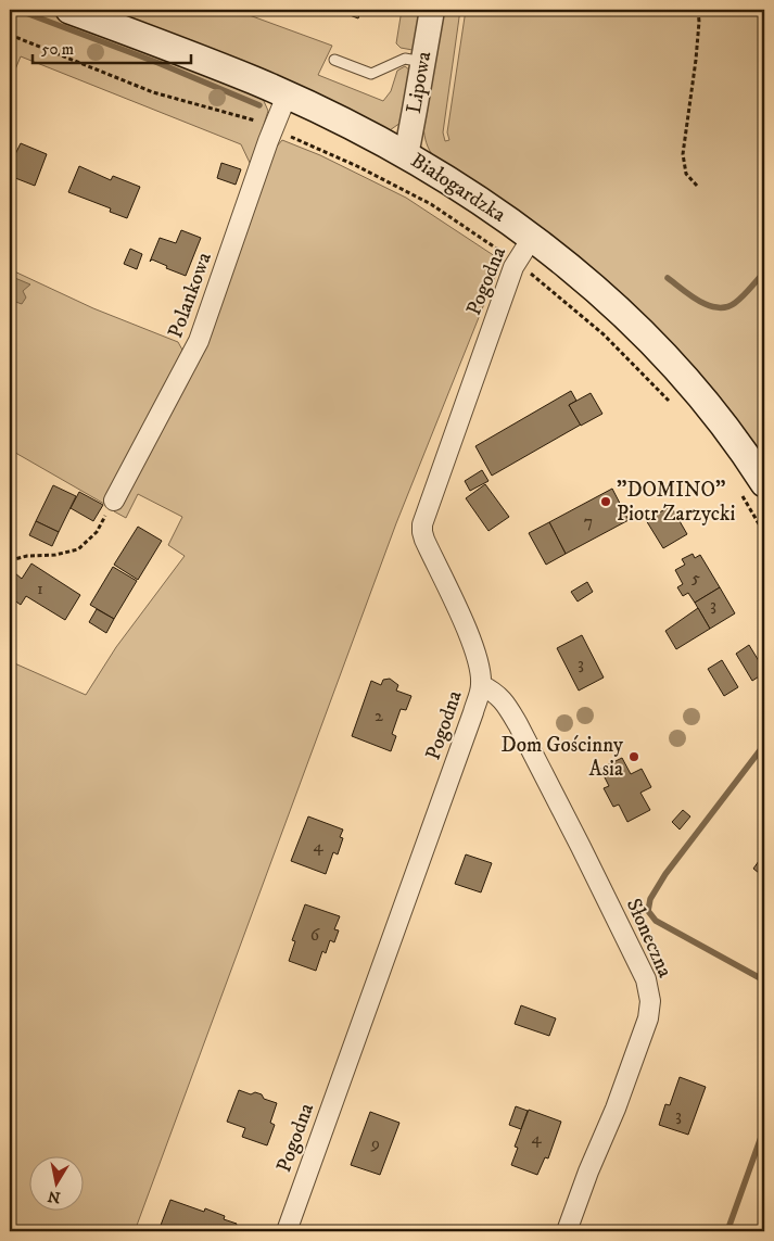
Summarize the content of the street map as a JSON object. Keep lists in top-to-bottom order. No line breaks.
{"streets":{"main road":["Białogardzka"],"street":["Lipowa","Pogodna","Polankowa","Słoneczna"]},"crossings":[["Lipowa","Białogardzka"],["Białogardzka","Pogodna"],["Białogardzka","Polankowa"],["Pogodna","Słoneczna"]],"places":["\"DOMINO\" Piotr Zarzycki","Dom Gościnny Asia"],"house_numbers":["7","5","1","3","3","2","4","6","3","4","9"],"scale_bar":"50 m","north":"bottom"}
